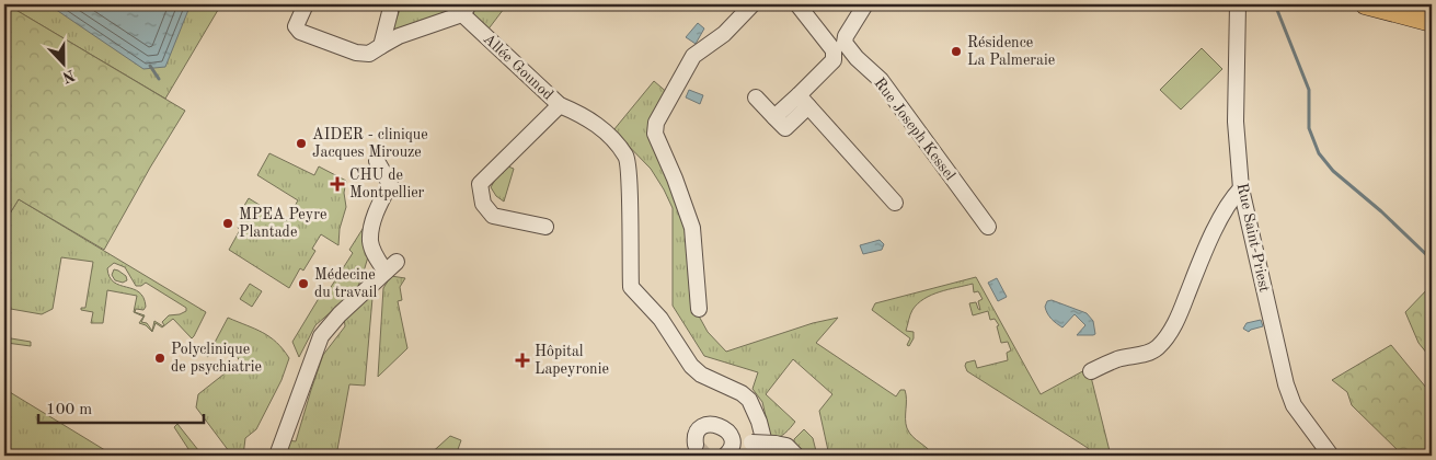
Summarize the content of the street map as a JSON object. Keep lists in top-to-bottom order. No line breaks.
{"streets":{"street":["Allée Gounod","Rue Joseph Kessel","Rue Saint-Priest"]},"places":{"other":["Résidence La Palmeraie","AIDER - clinique Jacques Mirouze","MPEA Peyre Plantade","Médecine du travail","Polyclinique de psychiatrie"],"health":["CHU de Montpellier","Hôpital Lapeyronie"]},"scale_bar":"100 m","north":"bottom"}
